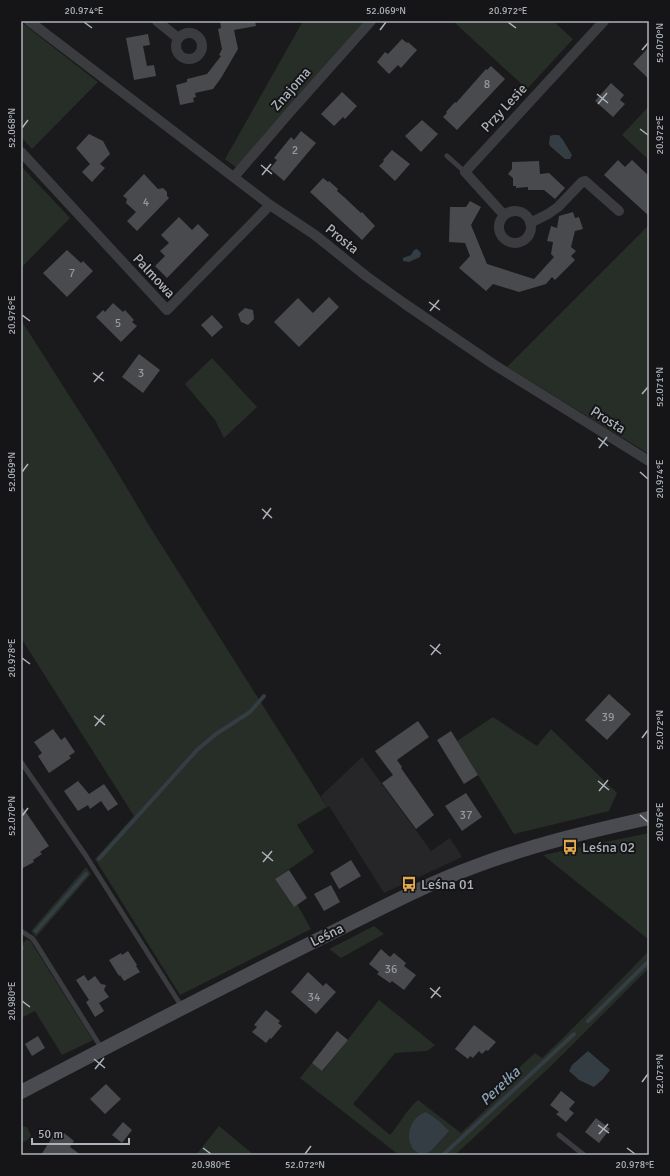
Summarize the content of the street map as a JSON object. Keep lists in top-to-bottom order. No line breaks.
{"streets":{"street":["Znajoma","Przy Lesie","Prosta","Palmowa","Leśna"]},"crossings":[["Znajoma","Prosta"],["Prosta","Palmowa"]],"water":["Perełka"],"places":{"bus stop":["Leśna 02","Leśna 01"]},"house_numbers":["8","2","4","7","5","3","39","37","36","34"],"scale_bar":"50 m","coordinates":["20.974°E","52.069°N","20.972°E","52.070°N","52.068°N","20.976°E","52.071°N","20.978°E","52.072°N","20.980°E","52.073°N"]}
